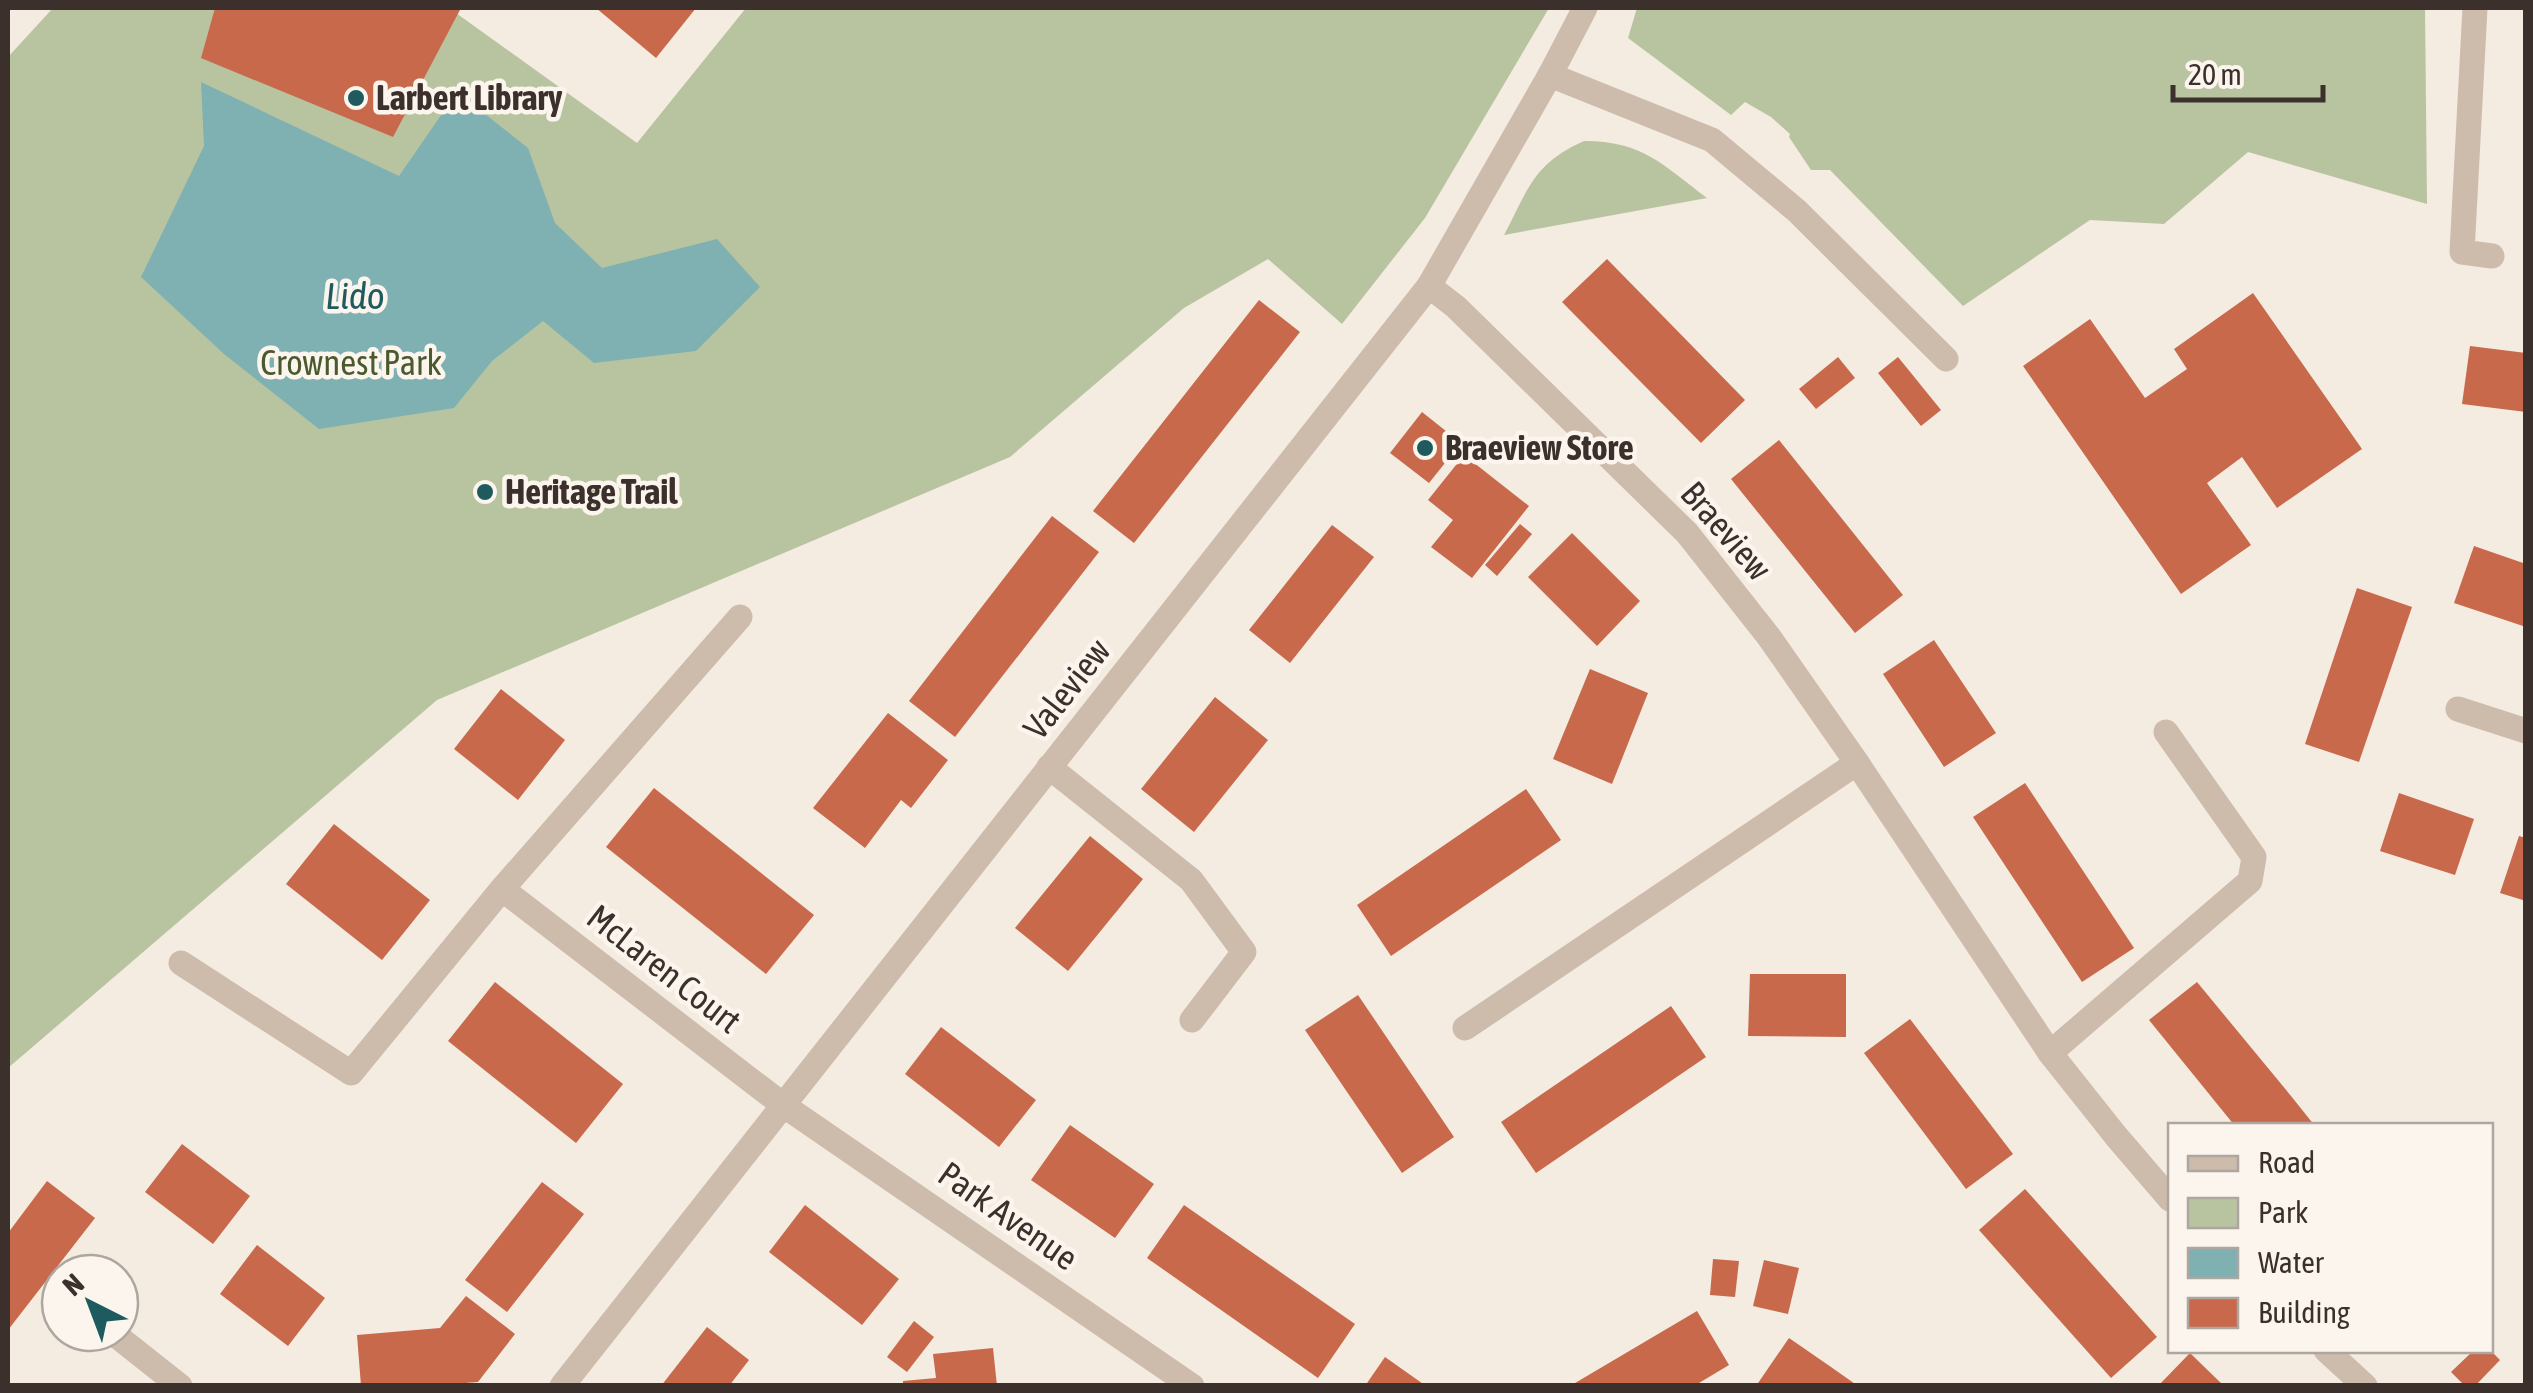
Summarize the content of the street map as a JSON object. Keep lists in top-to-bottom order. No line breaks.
{"streets":{"street":["Braeview","Valeview","McLaren Court","Park Avenue"]},"crossings":[["Braeview","Valeview"],["Valeview","McLaren Court"],["Valeview","Park Avenue"],["McLaren Court","Park Avenue"]],"water":["Lido"],"parks":["Crownest Park"],"places":["Larbert Library","Braeview Store","Heritage Trail"],"legend":["Road","Park","Water","Building"],"scale_bar":"20 m","north":"top left"}
